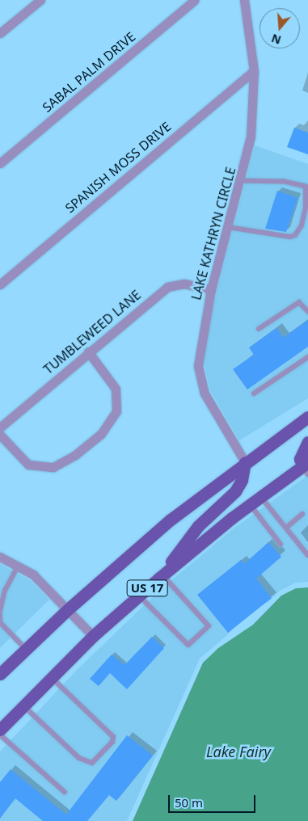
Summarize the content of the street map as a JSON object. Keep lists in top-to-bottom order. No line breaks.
{"streets":{"main road":["US 17"],"street":["SABAL PALM DRIVE","SPANISH MOSS DRIVE","LAKE KATHRYN CIRCLE","TUMBLEWEED LANE"]},"crossings":[["SPANISH MOSS DRIVE","LAKE KATHRYN CIRCLE"],["LAKE KATHRYN CIRCLE","TUMBLEWEED LANE"],["LAKE KATHRYN CIRCLE","US 17"]],"water":["Lake Fairy"],"scale_bar":"50 m","north":"bottom"}
